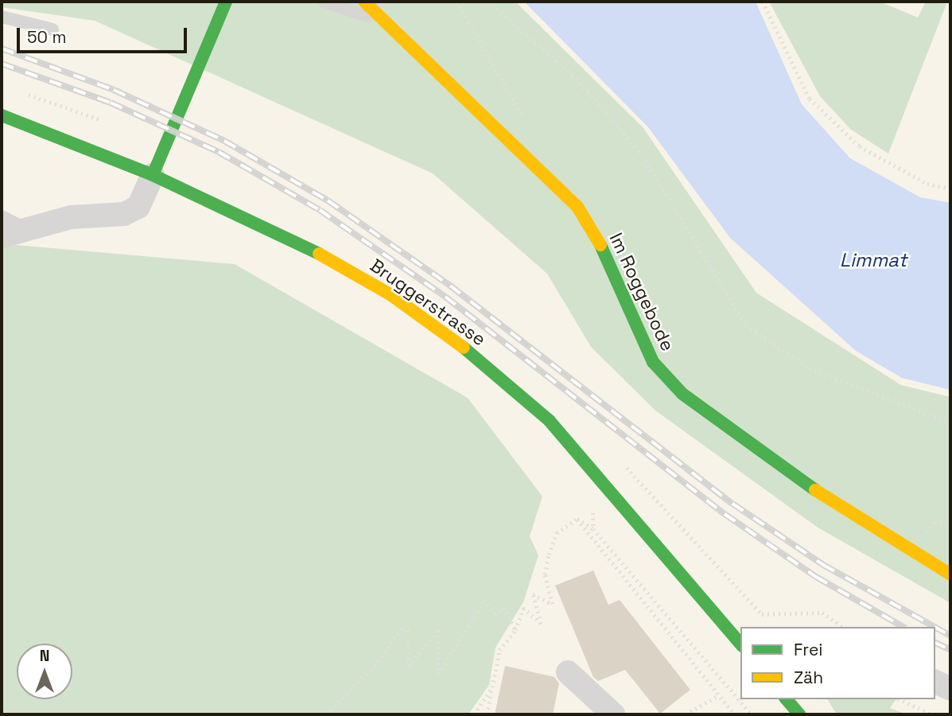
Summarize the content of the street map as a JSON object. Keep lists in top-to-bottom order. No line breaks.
{"streets":{"main road":["Im Roggebode","Bruggerstrasse"]},"water":["Limmat"],"legend":["Frei","Zäh"],"scale_bar":"50 m","north":"top"}
